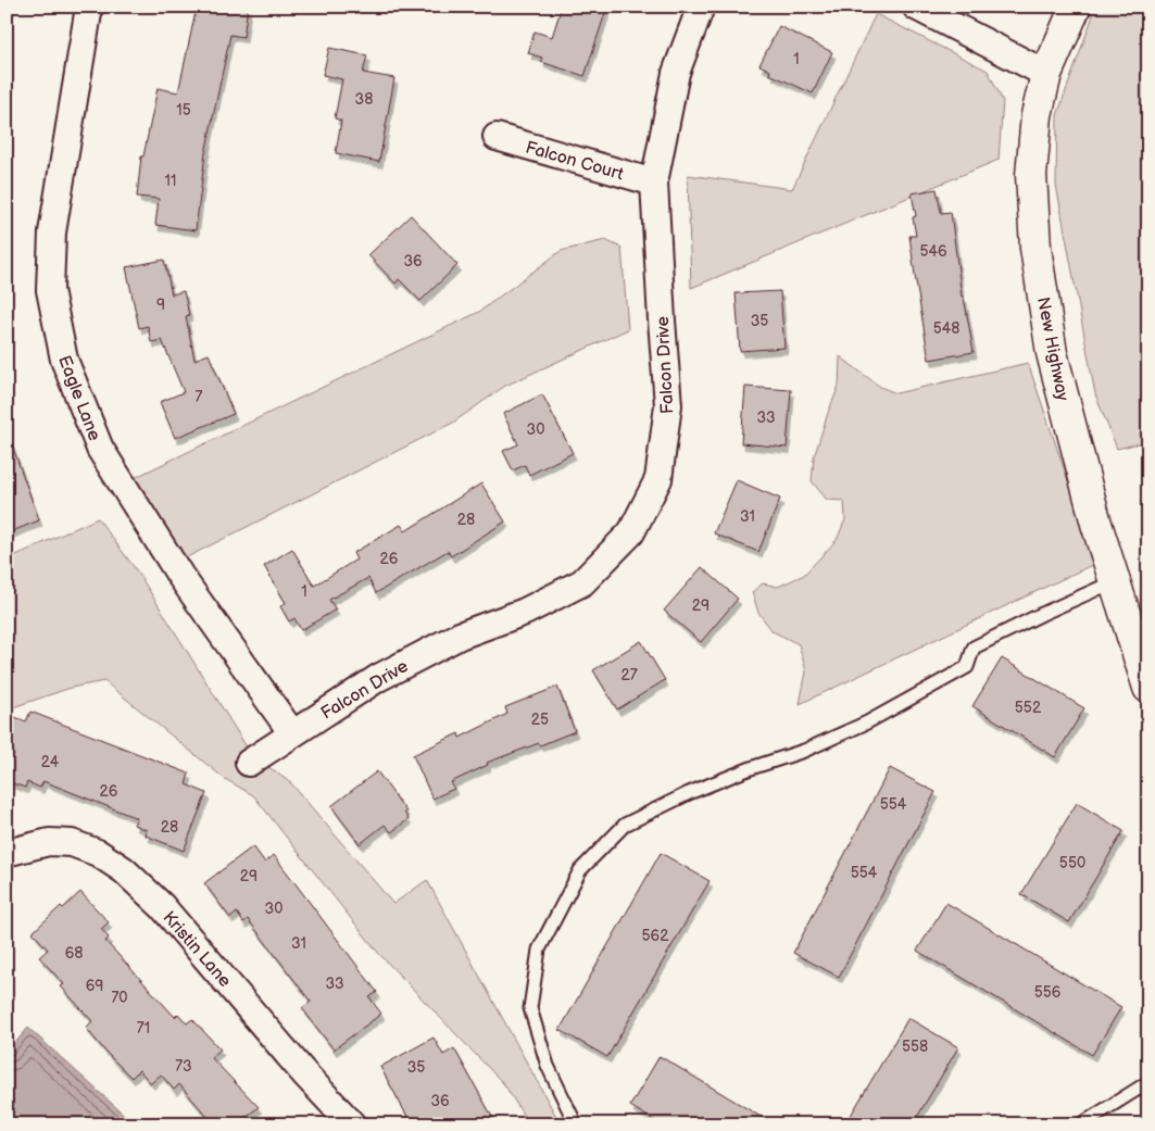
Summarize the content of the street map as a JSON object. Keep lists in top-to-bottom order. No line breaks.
{"streets":{"street":["Falcon Court","New Highway","Falcon Drive","Eagle Lane","Kristin Lane"]},"crossings":[["Falcon Court","Falcon Drive"],["Falcon Drive","Eagle Lane"]],"house_numbers":["1","38","15","11","546","36","9","35","548","7","33","30","31","28","26","1","29","27","552","25","24","26","554","28","550","554","29","30","562","31","68","33","69","556","70","71","558","73","35","36"]}
